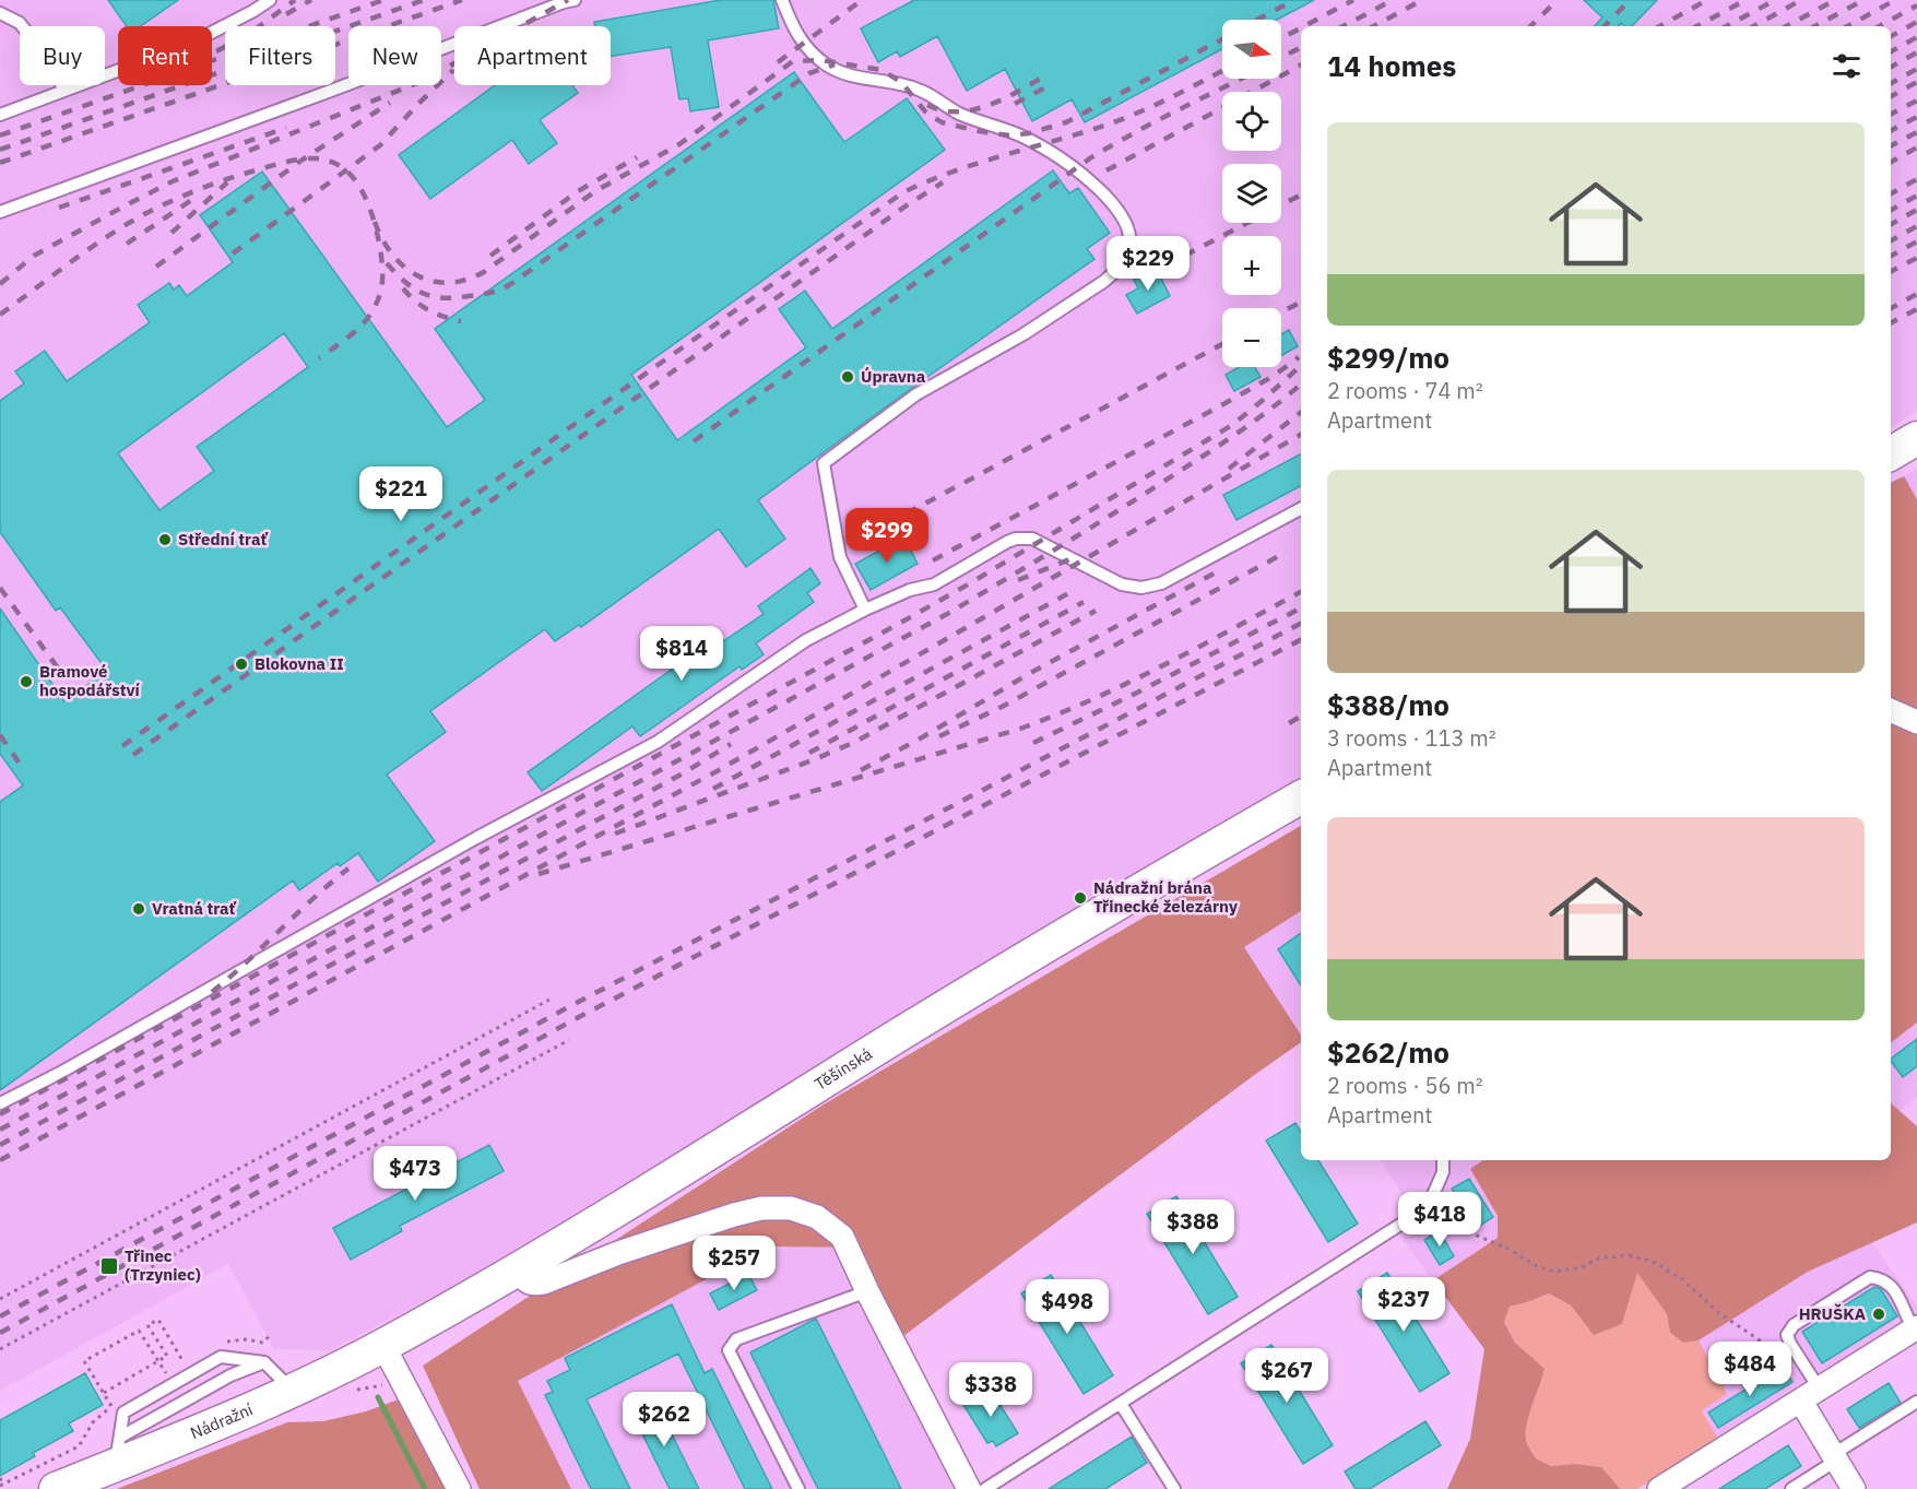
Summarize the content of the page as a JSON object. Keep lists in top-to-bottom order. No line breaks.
{"streets":{"main road":["Těšínská","Nádražní"]},"crossings":[["Těšínská","Nádražní"]],"places":{"other":["Úpravna","Střední trať","Blokovna II","Bramové hospodářství","Nádražní brána Třinecké železárny","Vratná trať","HRUŠKA"],"transit":["Třinec (Trzyniec)"]},"north":"right","page":{"map_buttons":["+","−"],"chip":["Buy","Rent","Filters","New","Apartment"],"heading":"14 homes","list":[{"name":"$299/mo","note":"2 rooms · 74 m² · Apartment"},{"name":"$388/mo","note":"3 rooms · 113 m² · Apartment"},{"name":"$262/mo","note":"2 rooms · 56 m² · Apartment"}],"price":["$229","$221","$299","$814","$473","$418","$388","$257","$237","$498","$484","$267","$338","$262"]}}
